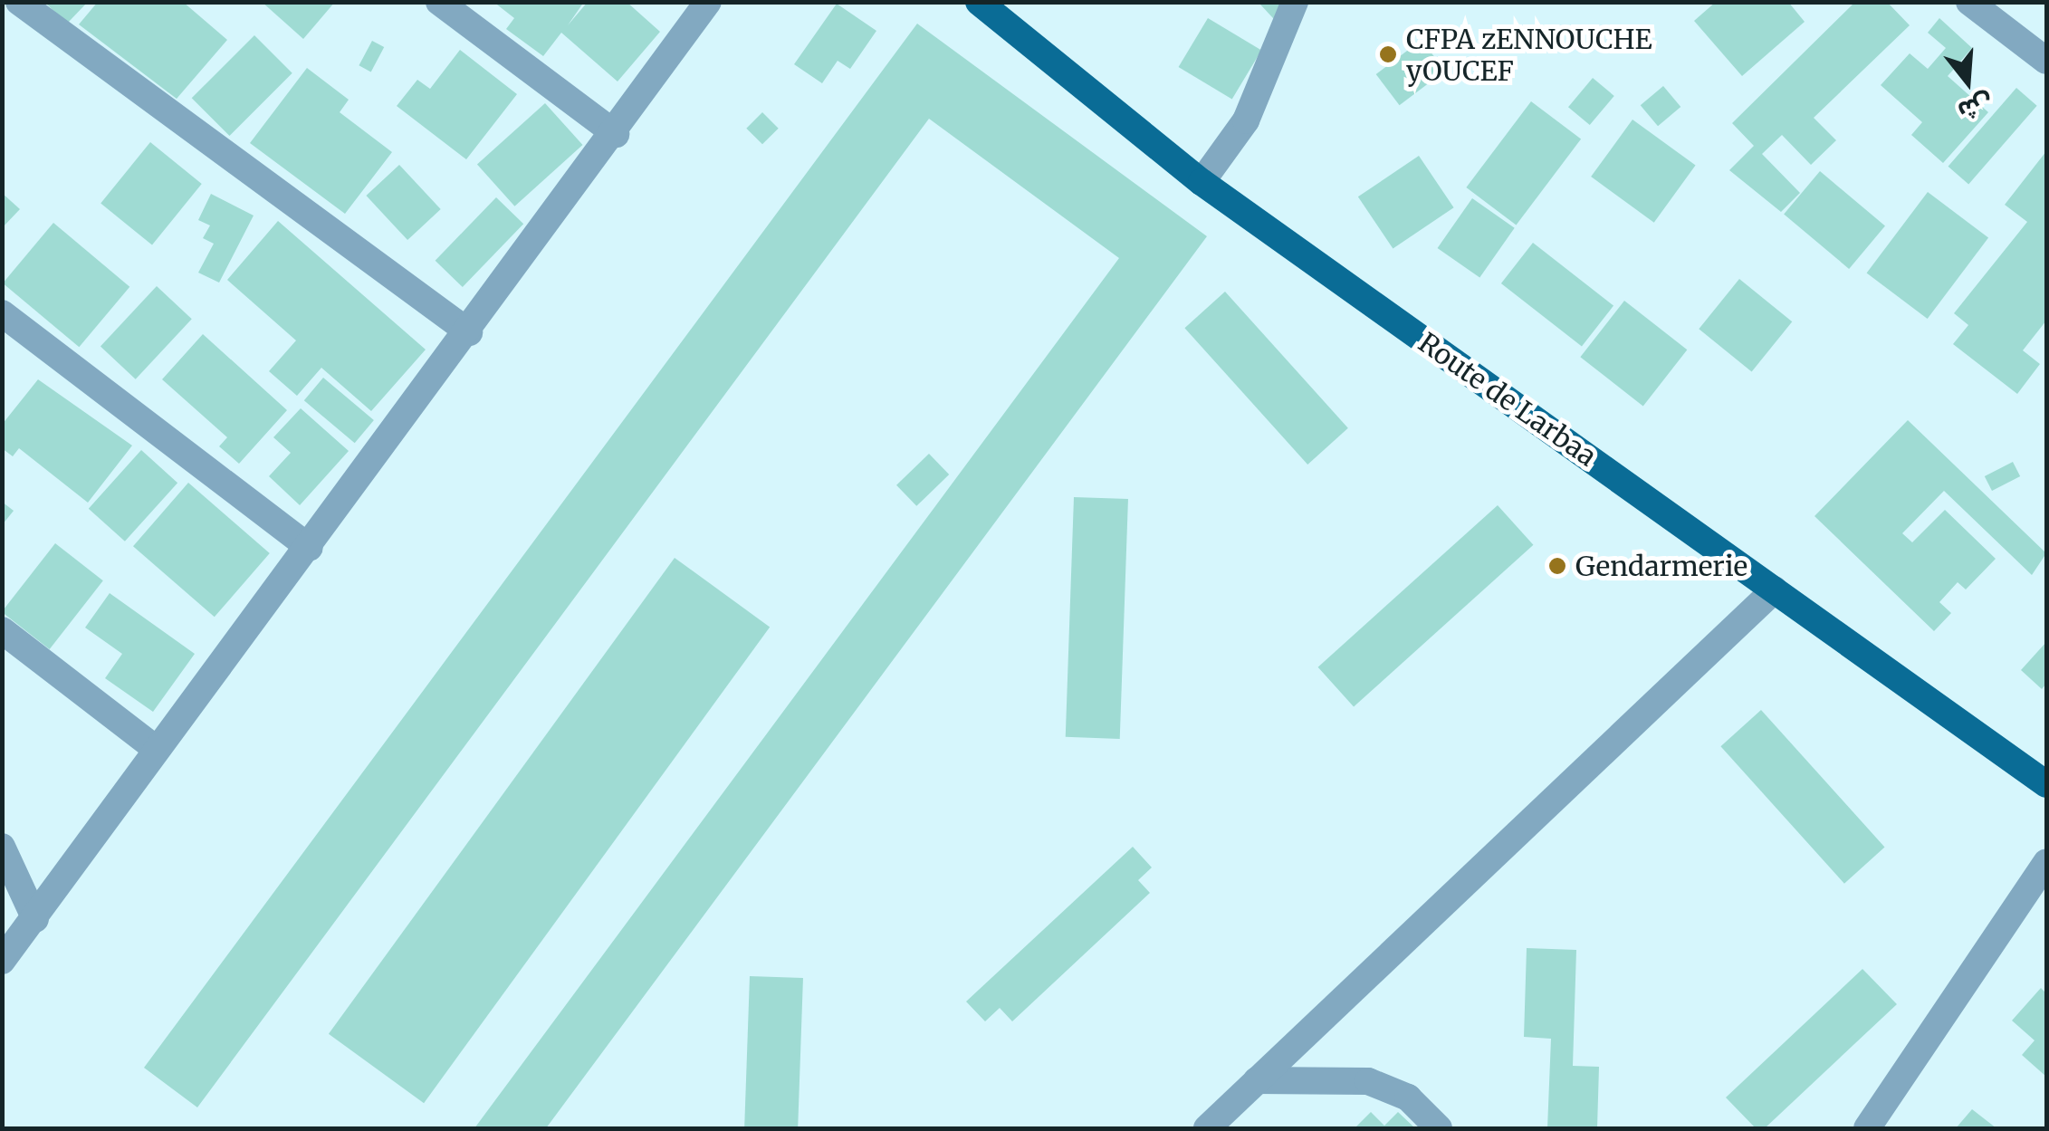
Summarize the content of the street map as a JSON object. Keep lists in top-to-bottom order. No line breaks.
{"streets":{"main road":["Route de Larbaa"]},"places":["CFPA zENNOUCHE yOUCEF","Gendarmerie"],"north":"bottom"}
